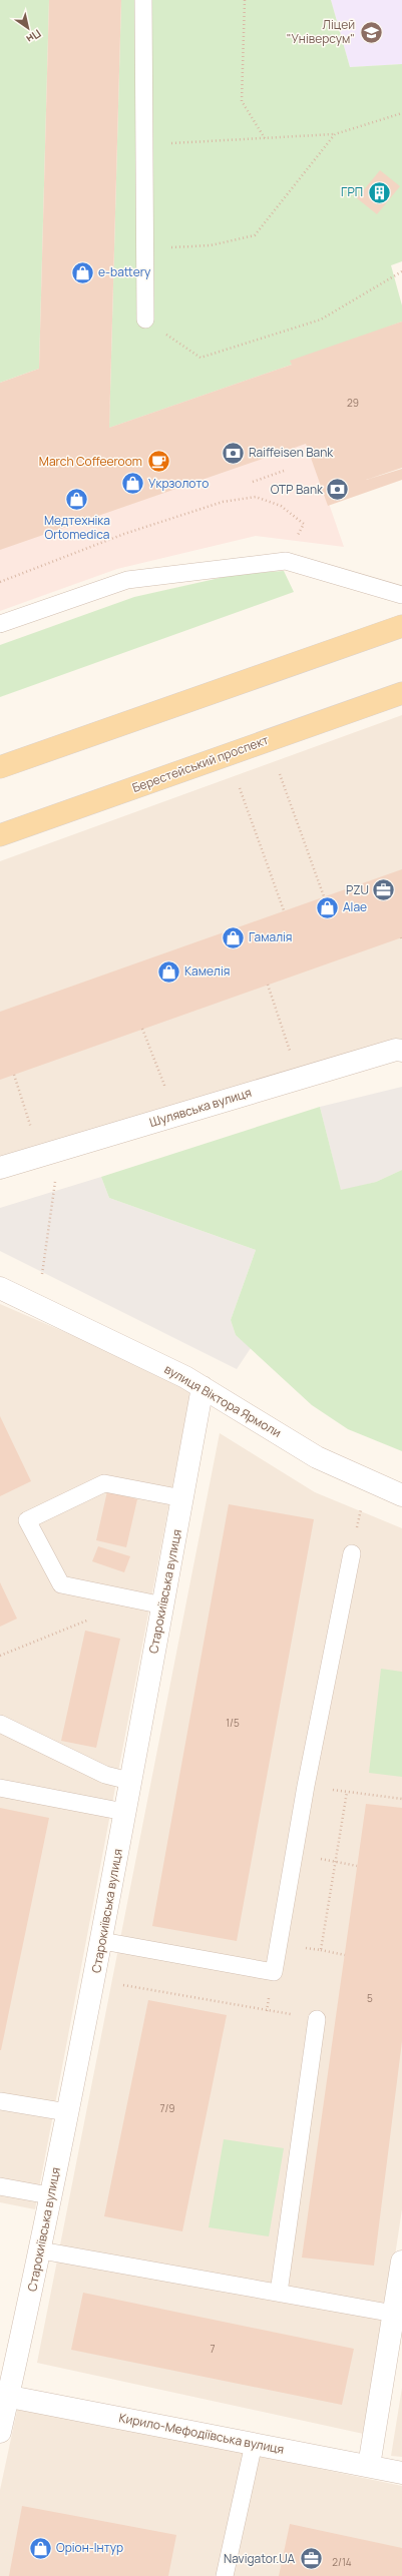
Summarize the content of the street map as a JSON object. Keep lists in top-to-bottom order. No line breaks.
{"streets":{"main road":["Берестейський проспект"],"street":["Шулявська вулиця","вулиця Віктора Ярмоли","Старокиївська вулиця","Кирило-Мефодіївська вулиця"]},"crossings":[["вулиця Віктора Ярмоли","Старокиївська вулиця"],["Старокиївська вулиця","Кирило-Мефодіївська вулиця"]],"places":{"school or university":["Ліцей \"Універсум\""],"building":["ГРП"],"shop":["e-battery","Укрзолото","Медтехніка Ortomedica","Alae","Гамалія","Камелія","Оріон-Інтур"],"bank":["Raiffeisen Bank","OTP Bank"],"cafe":["March Coffeeroom"],"office":["PZU","Navigator.UA"]},"house_numbers":["29","1/5","5","7/9","7","2/14"],"north":"bottom right"}
